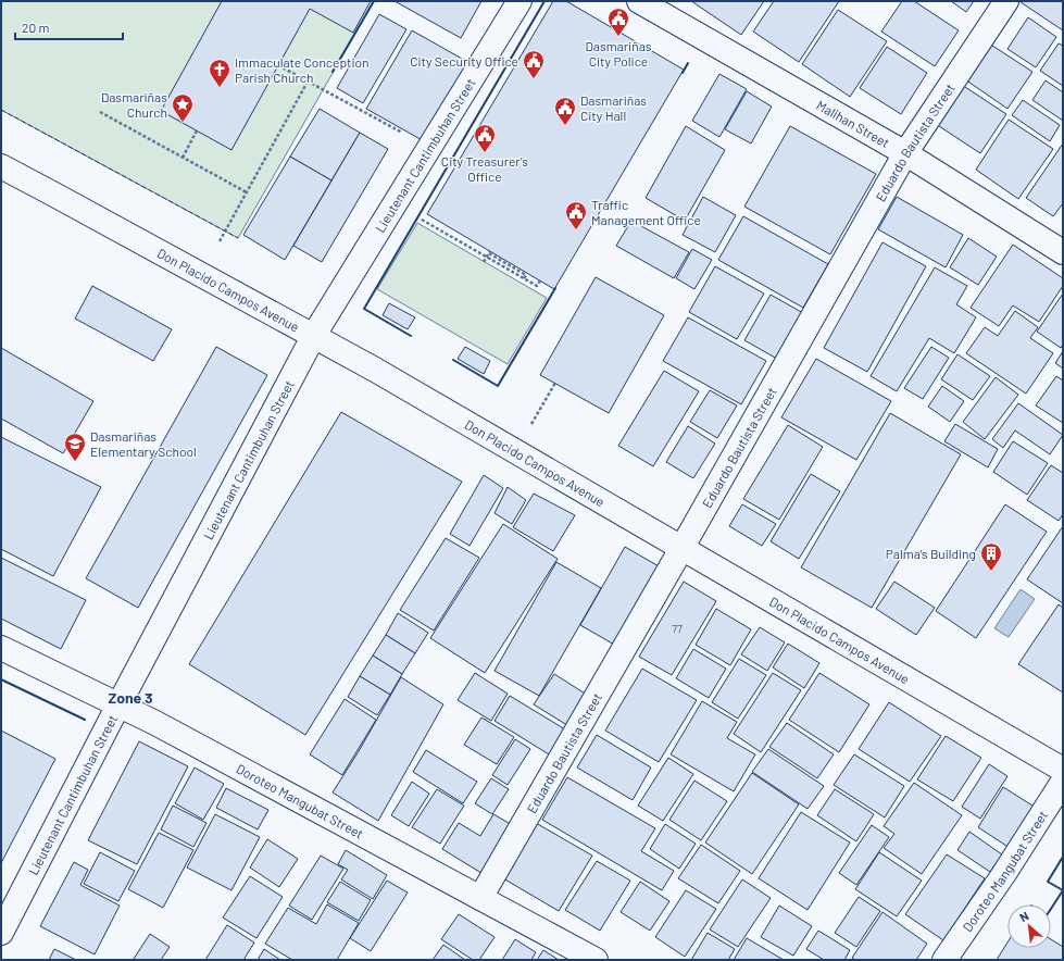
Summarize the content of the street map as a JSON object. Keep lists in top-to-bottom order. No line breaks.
{"streets":{"street":["Malihan Street","Eduardo Bautista Street","Lieutenant Cantimbuhan Street","Don Placido Campos Avenue","Doroteo Mangubat Street"]},"crossings":[["Malihan Street","Eduardo Bautista Street"],["Eduardo Bautista Street","Don Placido Campos Avenue"],["Eduardo Bautista Street","Doroteo Mangubat Street"],["Lieutenant Cantimbuhan Street","Don Placido Campos Avenue"],["Lieutenant Cantimbuhan Street","Doroteo Mangubat Street"]],"districts":["Zone 3"],"places":{"public building":["Dasmariñas City Police","City Security Office","Dasmariñas City Hall","City Treasurer's Office","Traffic Management Office"],"church":["Immaculate Conception Parish Church"],"place":["Dasmariñas Church"],"school or university":["Dasmariñas Elementary School"],"building":["Palma's Building"]},"house_numbers":["77"],"scale_bar":"20 m","north":"top left"}
